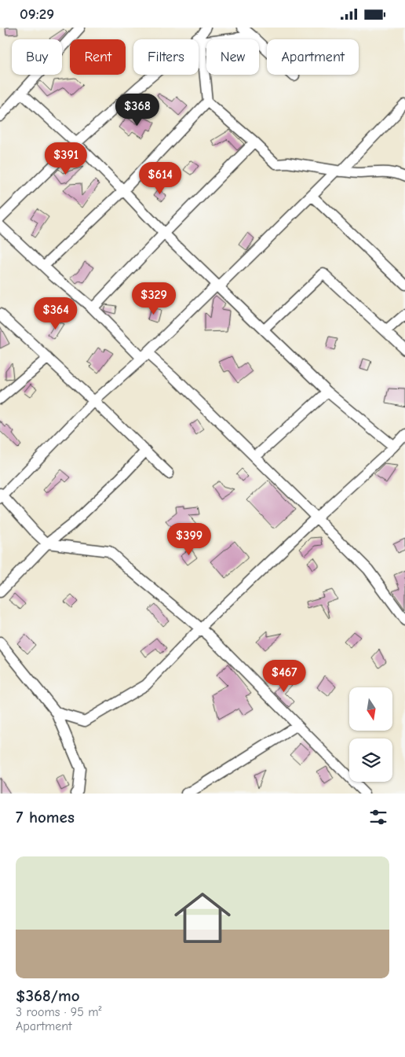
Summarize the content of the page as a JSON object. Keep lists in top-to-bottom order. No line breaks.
{"north":"bottom","page":{"status":"09:29","chip":["Buy","Rent","Filters","New","Apartment"],"price":["$368","$391","$614","$329","$364","$399","$467"],"heading":"7 homes","list":[{"name":"$368/mo","note":"3 rooms · 95 m² · Apartment"}]}}
